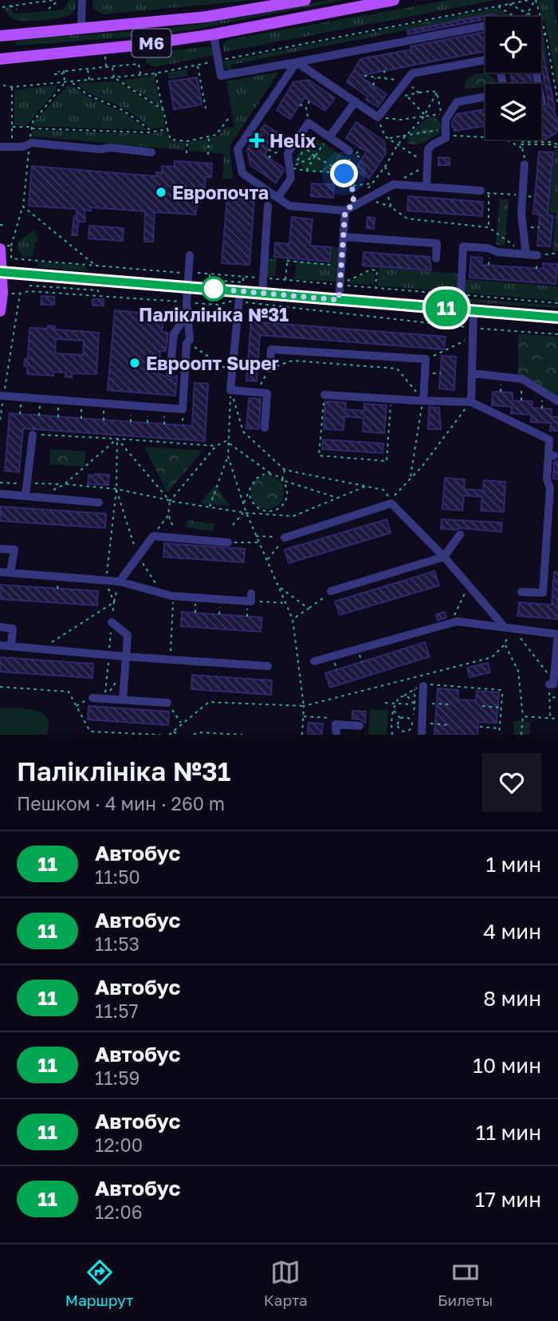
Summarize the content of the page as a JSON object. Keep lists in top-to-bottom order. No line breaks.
{"streets":{"main road":["М6"]},"places":{"health":["Helix"],"other":["Европочта","Паліклініка №31","Евроопт Super"]},"lines":["bus line 11"],"page":{"on_map":"11","heading":["Паліклініка №31","Пешком · 4 мин · 260 m"],"list":[{"mark":"11","name":"Автобус","note":"11:50","value":"1 мин"},{"mark":"11","name":"Автобус","note":"11:53","value":"4 мин"},{"mark":"11","name":"Автобус","note":"11:57","value":"8 мин"},{"mark":"11","name":"Автобус","note":"11:59","value":"10 мин"},{"mark":"11","name":"Автобус","note":"12:00","value":"11 мин"},{"mark":"11","name":"Автобус","note":"12:06","value":"17 мин"}],"tabs":["Маршрут","Карта","Билеты"]}}
